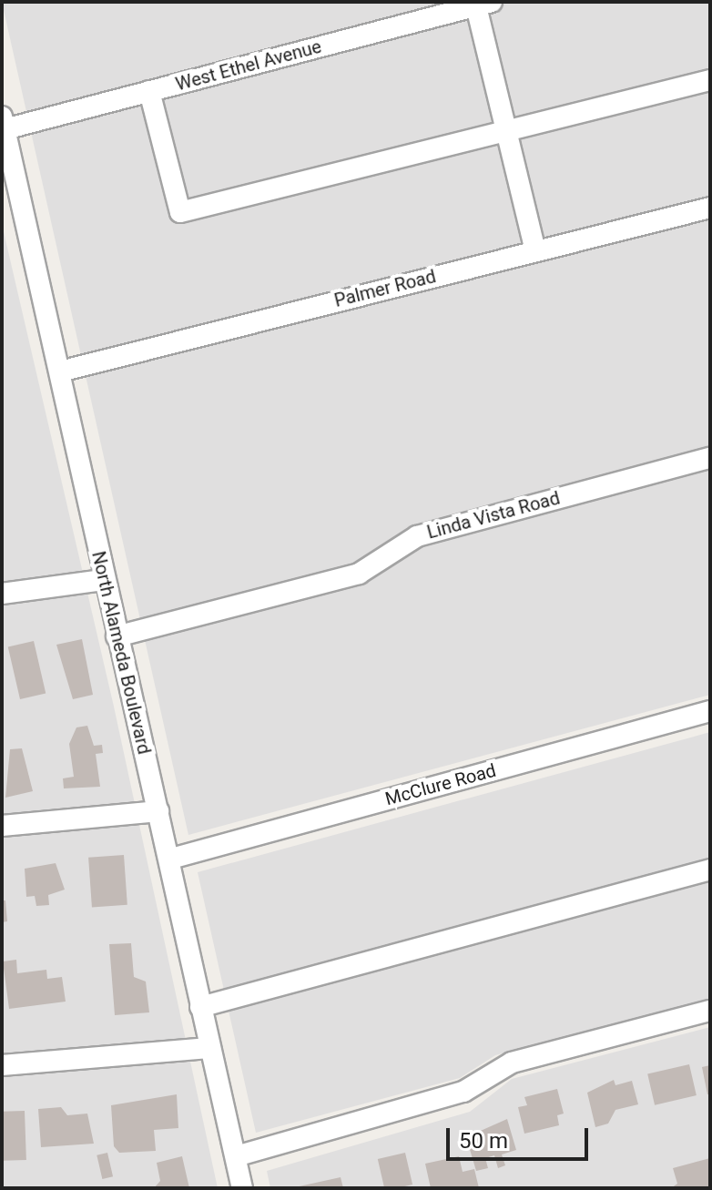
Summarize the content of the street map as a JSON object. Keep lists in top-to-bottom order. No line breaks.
{"streets":{"street":["West Ethel Avenue","Palmer Road","Linda Vista Road","North Alameda Boulevard","McClure Road"]},"crossings":[["West Ethel Avenue","North Alameda Boulevard"],["Palmer Road","North Alameda Boulevard"],["Linda Vista Road","North Alameda Boulevard"],["North Alameda Boulevard","McClure Road"]],"scale_bar":"50 m"}
